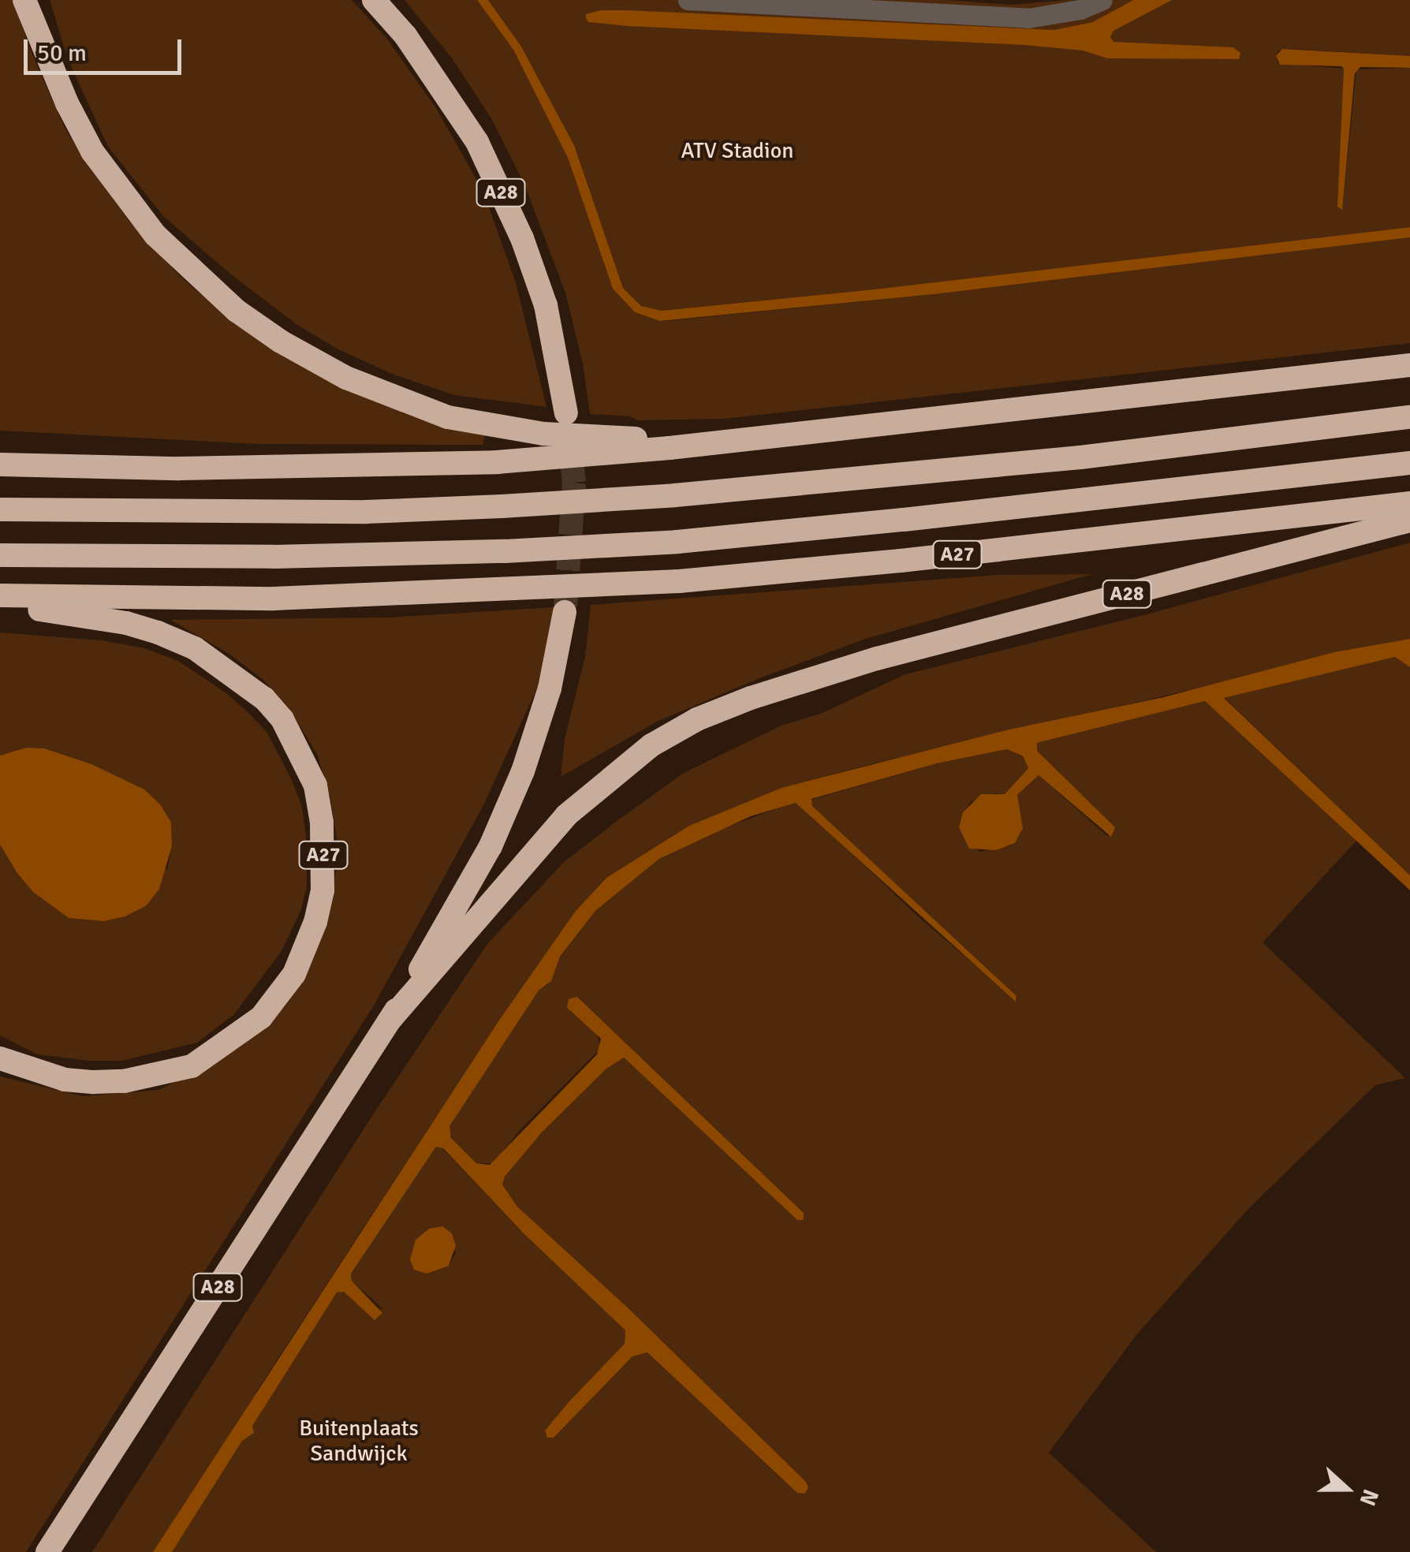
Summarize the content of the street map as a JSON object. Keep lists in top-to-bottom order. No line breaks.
{"streets":{"highway":["A28","A27"]},"parks":["ATV Stadion","Buitenplaats Sandwijck"],"scale_bar":"50 m","north":"right"}
